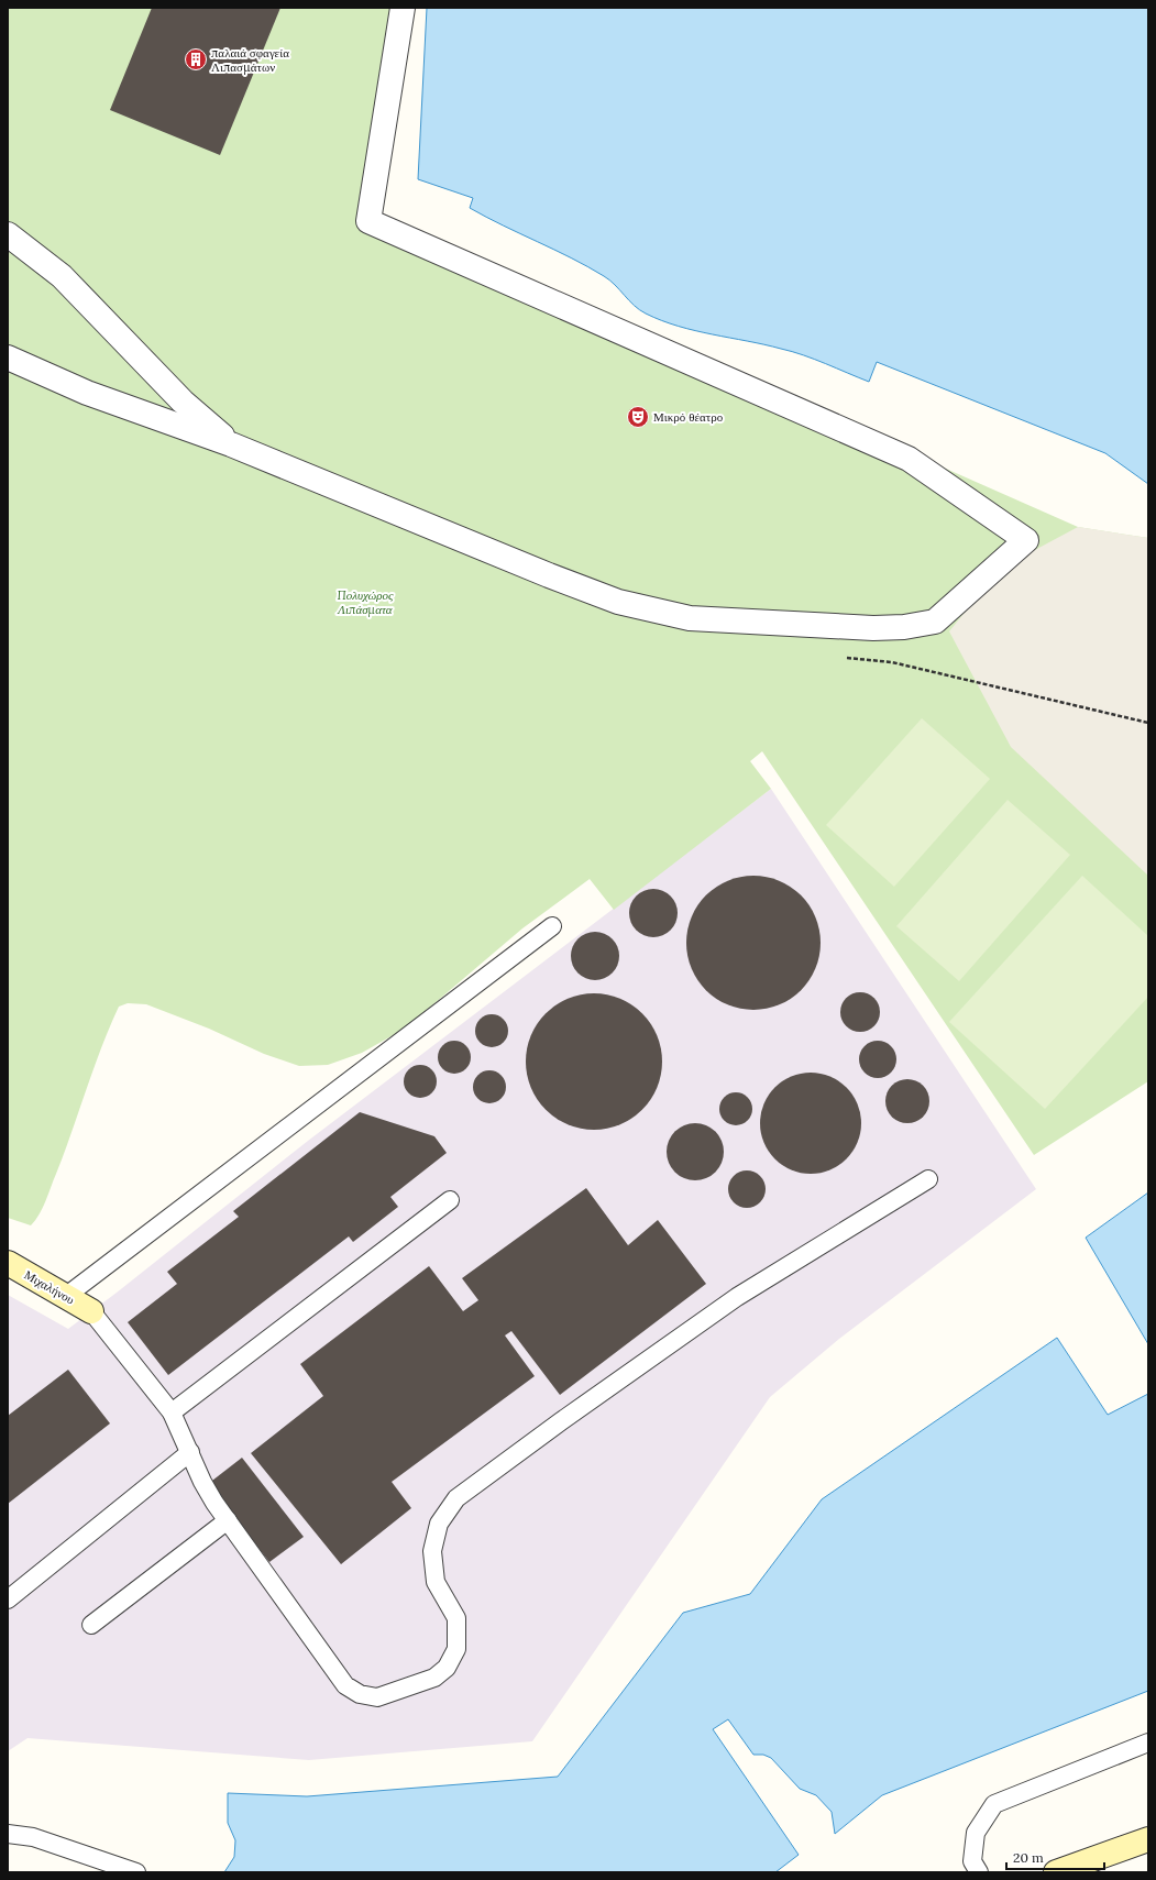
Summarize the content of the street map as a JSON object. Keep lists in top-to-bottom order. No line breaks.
{"streets":{"street":["Μιχαλήνου"]},"parks":["Πολυχώρος Λιπάσματα"],"places":{"building":["παλαιά σφαγεία Λιπασμάτων"],"theatre":["Μικρό θέατρο"]},"scale_bar":"20 m"}
